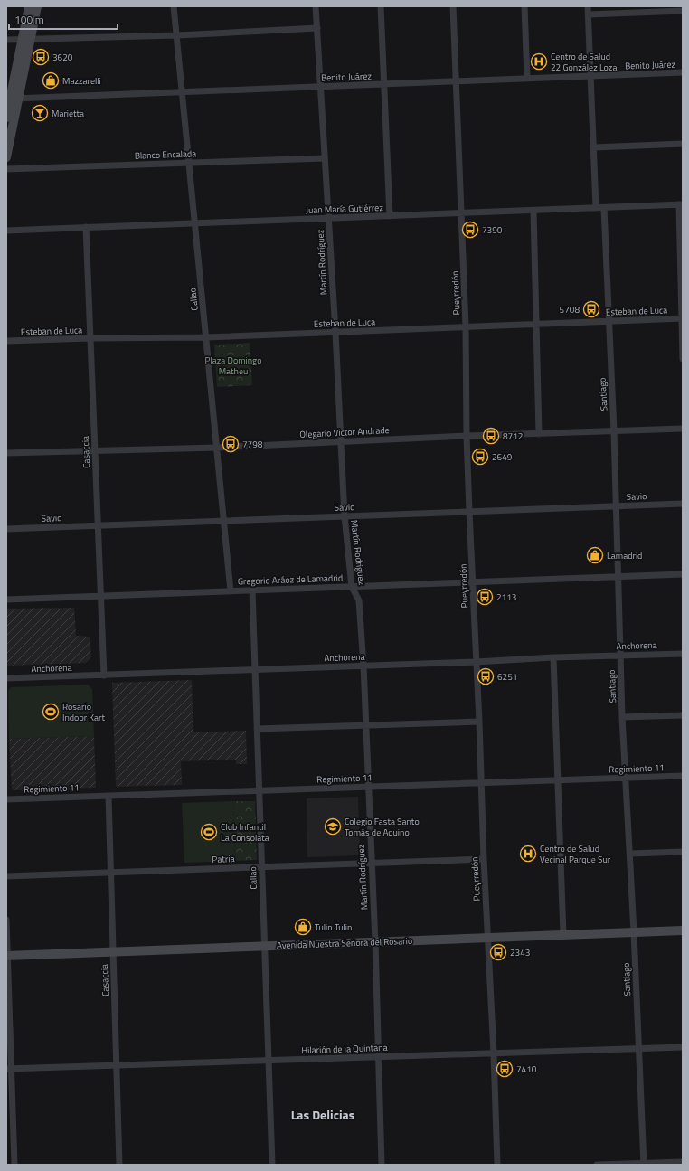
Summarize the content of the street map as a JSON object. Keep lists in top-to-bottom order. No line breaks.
{"streets":{"street":["Benito Juárez","Blanco Encalada","Juan María Gutiérrez","Martín Rodríguez","Pueyrredón","Callao","Esteban de Luca","Santiago","Olegario Victor Andrade","Casaccia","Savio","Gregorio Aráoz de Lamadrid","Anchorena","Regimiento 11","Patria","Avenida Nuestra Señora del Rosario","Hilarión de la Quintana"]},"crossings":[["Benito Juárez","Martín Rodríguez"],["Benito Juárez","Pueyrredón"],["Benito Juárez","Callao"],["Blanco Encalada","Martín Rodríguez"],["Blanco Encalada","Callao"],["Juan María Gutiérrez","Martín Rodríguez"],["Juan María Gutiérrez","Pueyrredón"],["Juan María Gutiérrez","Callao"],["Juan María Gutiérrez","Santiago"],["Juan María Gutiérrez","Casaccia"],["Martín Rodríguez","Esteban de Luca"],["Martín Rodríguez","Olegario Victor Andrade"],["Martín Rodríguez","Savio"],["Martín Rodríguez","Gregorio Aráoz de Lamadrid"],["Martín Rodríguez","Anchorena"],["Martín Rodríguez","Regimiento 11"],["Martín Rodríguez","Patria"],["Martín Rodríguez","Avenida Nuestra Señora del Rosario"],["Martín Rodríguez","Hilarión de la Quintana"],["Pueyrredón","Esteban de Luca"],["Pueyrredón","Olegario Victor Andrade"],["Pueyrredón","Savio"],["Pueyrredón","Gregorio Aráoz de Lamadrid"],["Pueyrredón","Anchorena"],["Pueyrredón","Regimiento 11"],["Pueyrredón","Patria"],["Pueyrredón","Avenida Nuestra Señora del Rosario"],["Pueyrredón","Hilarión de la Quintana"],["Callao","Esteban de Luca"],["Callao","Olegario Victor Andrade"],["Callao","Savio"],["Callao","Gregorio Aráoz de Lamadrid"],["Callao","Anchorena"],["Callao","Regimiento 11"],["Callao","Patria"],["Callao","Avenida Nuestra Señora del Rosario"],["Callao","Hilarión de la Quintana"],["Esteban de Luca","Santiago"],["Esteban de Luca","Casaccia"],["Santiago","Olegario Victor Andrade"],["Santiago","Savio"],["Santiago","Gregorio Aráoz de Lamadrid"],["Santiago","Anchorena"],["Santiago","Regimiento 11"],["Santiago","Avenida Nuestra Señora del Rosario"],["Santiago","Hilarión de la Quintana"],["Olegario Victor Andrade","Casaccia"],["Casaccia","Savio"],["Casaccia","Gregorio Aráoz de Lamadrid"],["Casaccia","Anchorena"],["Casaccia","Regimiento 11"],["Casaccia","Patria"],["Casaccia","Avenida Nuestra Señora del Rosario"],["Casaccia","Hilarión de la Quintana"]],"districts":["Las Delicias"],"parks":["Plaza Domingo Matheu"],"places":{"bus stop":["3620","7390","5708","8712","7798","2649","2113","6251","2343","7410"],"hospital":["Centro de Salud 22 González Loza","Centro de Salud Vecinal Parque Sur"],"shop":["Mazzarelli","Lamadrid","Tulin Tulin"],"bar":["Marietta"],"sports":["Rosario Indoor Kart","Club Infantil La Consolata"],"school or university":["Colegio Fasta Santo Tomás de Aquino"]},"scale_bar":"100 m"}
